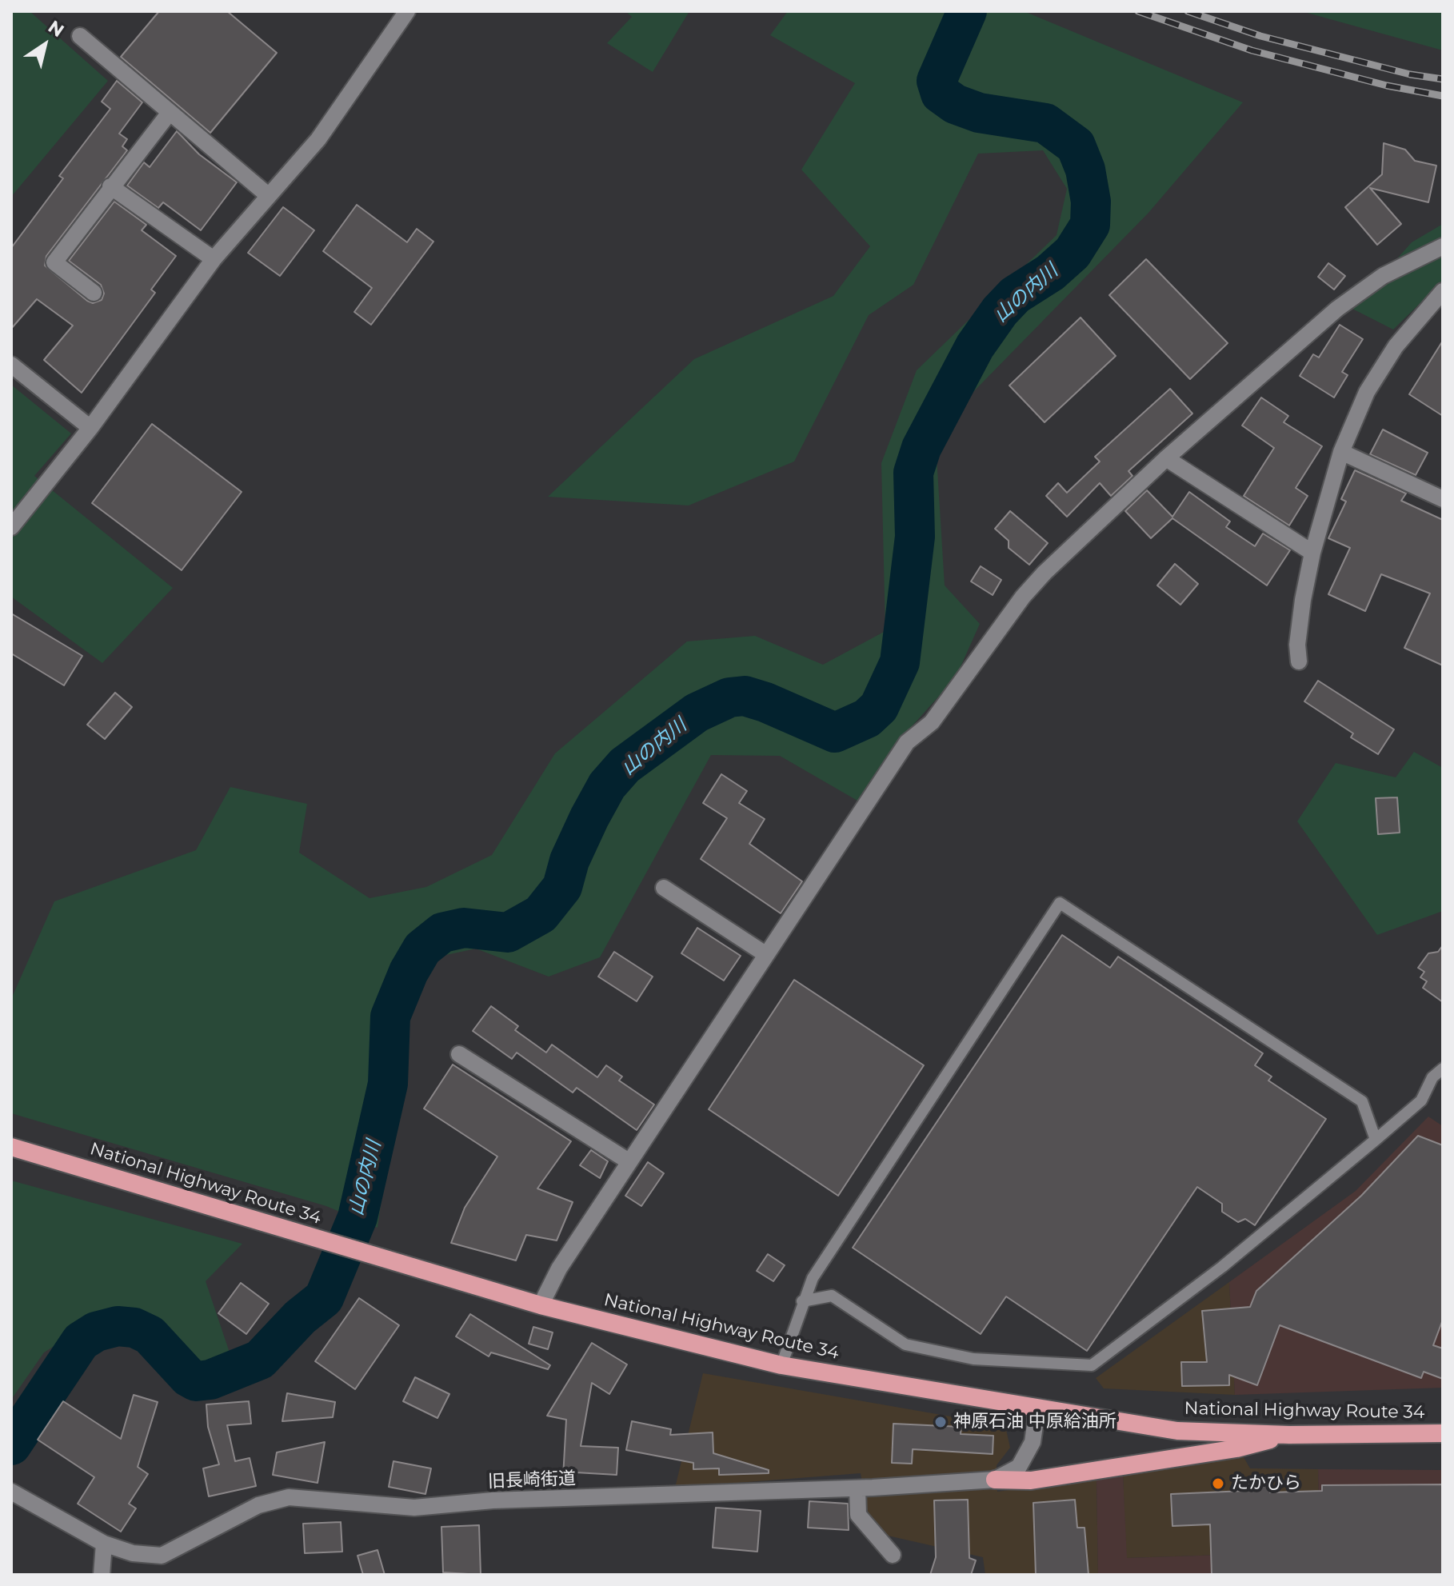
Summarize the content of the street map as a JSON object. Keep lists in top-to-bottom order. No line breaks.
{"streets":{"highway":["National Highway Route 34"],"street":["旧長崎街道"]},"crossings":[["National Highway Route 34","旧長崎街道"]],"water":["山の内川"],"places":["神原石油 中原給油所","たかひら"],"north":"top right"}
